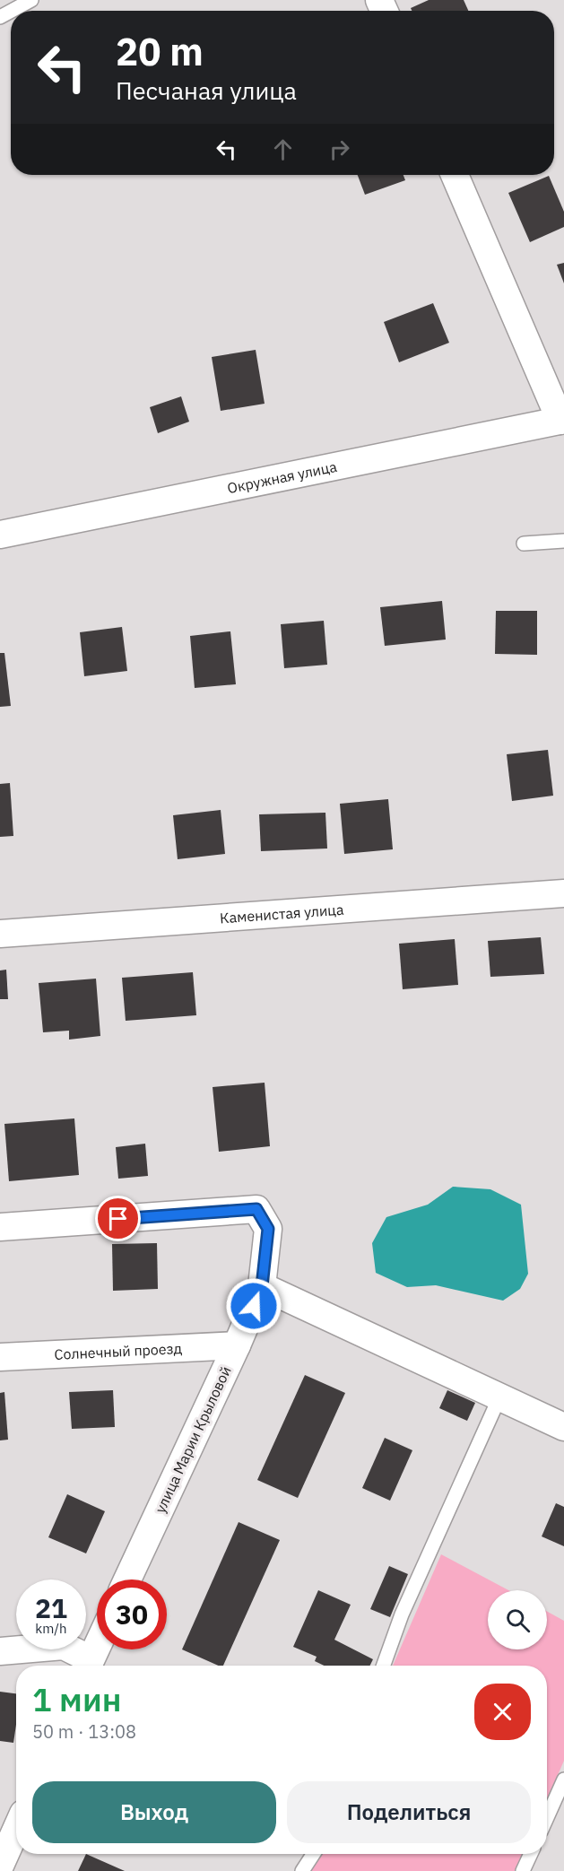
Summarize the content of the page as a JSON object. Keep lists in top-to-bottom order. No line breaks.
{"streets":{"street":["Окружная улица","Каменистая улица","Солнечный проезд","улица Марии Крыловой"]},"crossings":[["Солнечный проезд","улица Марии Крыловой"]],"page":{"turn":["20 m","Песчаная улица"],"speed":"21 km/h","limit":"30","heading":["1 мин","50 m · 13:08"],"buttons":["Выход","Поделиться"]}}
